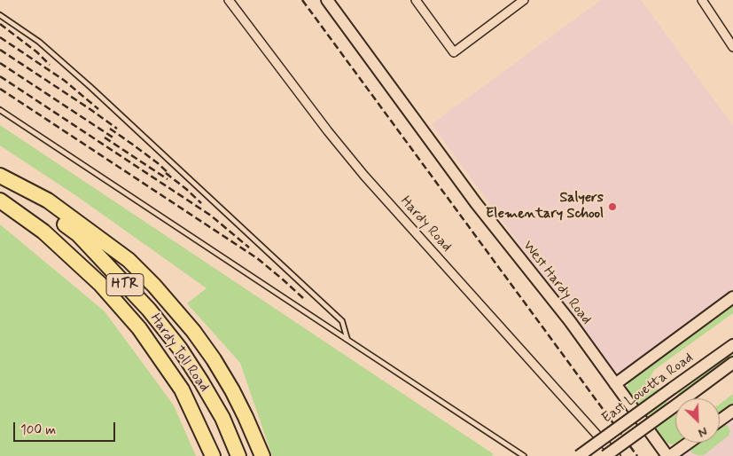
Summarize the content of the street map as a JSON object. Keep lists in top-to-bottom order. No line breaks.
{"streets":{"highway":["HTR","Hardy Toll Road"],"main road":["West Hardy Road","East Louetta Road"],"street":["Hardy Road"]},"places":["Salyers Elementary School"],"scale_bar":"100 m","north":"bottom right"}
